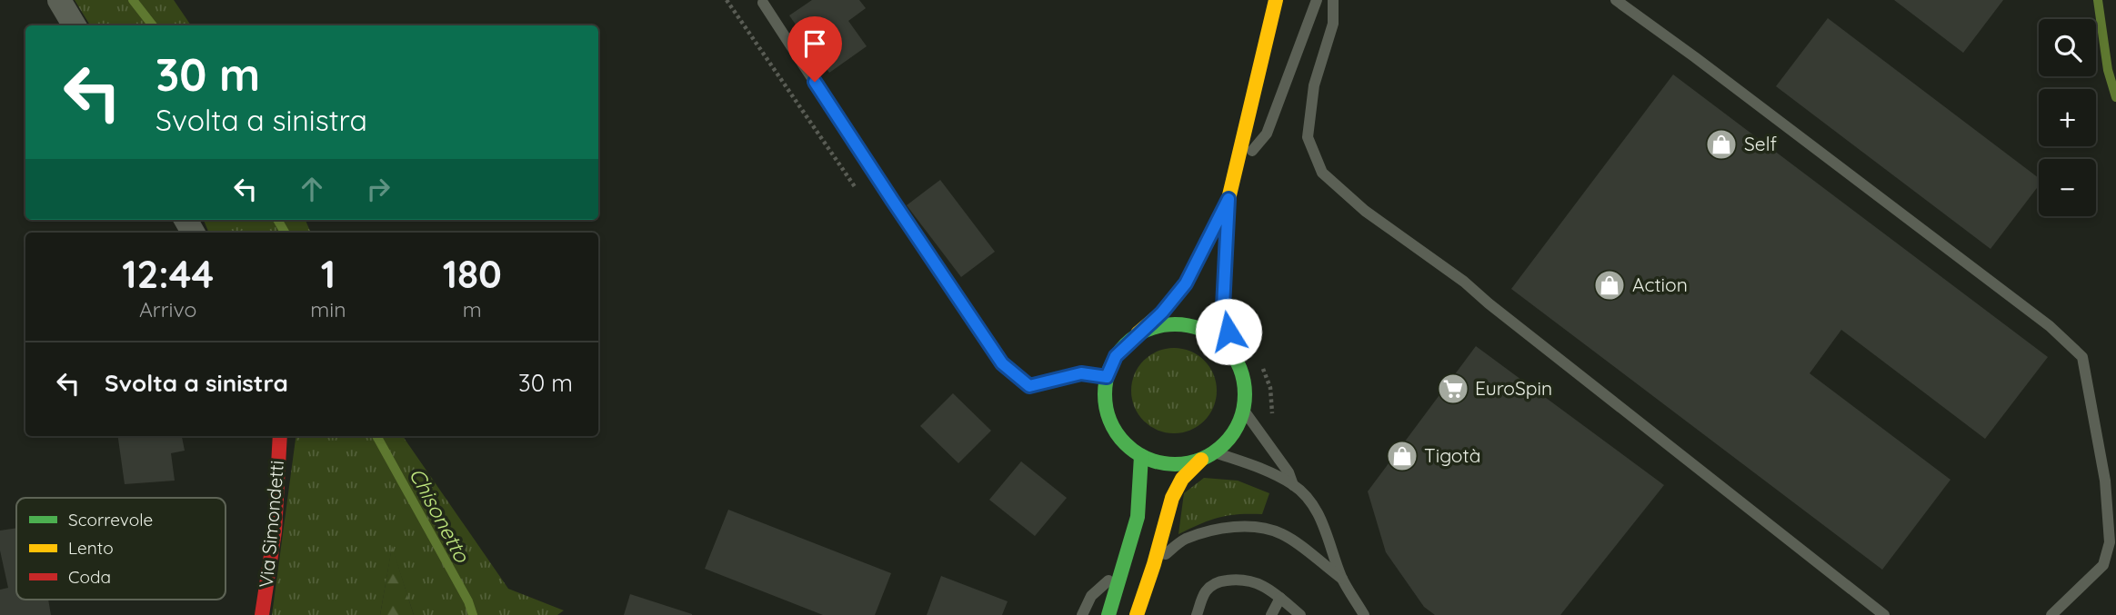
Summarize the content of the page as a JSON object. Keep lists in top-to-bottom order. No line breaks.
{"streets":{"main road":["Via Simondetti"]},"water":["Chisonetto"],"places":{"shop":["Self","Action","Tigotà"],"supermarket":["EuroSpin"]},"legend":["Scorrevole","Lento","Coda"],"page":{"map_buttons":["+","−"],"turn":["30 m","Svolta a sinistra"],"eta":["12:44","Arrivo","1","min","180","m"],"list":[{"name":"Svolta a sinistra","value":"30 m"}]}}
